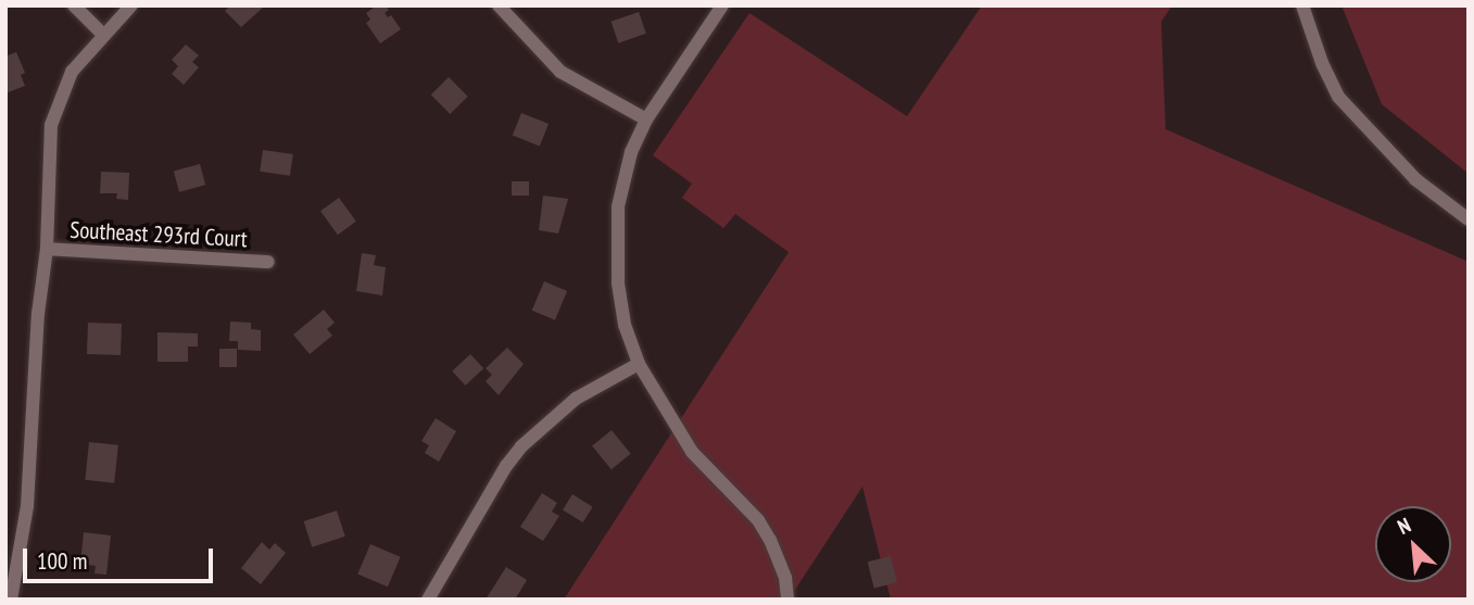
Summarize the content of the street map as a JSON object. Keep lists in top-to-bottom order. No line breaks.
{"streets":{"street":["Southeast 293rd Court"]},"scale_bar":"100 m","north":"top left"}
